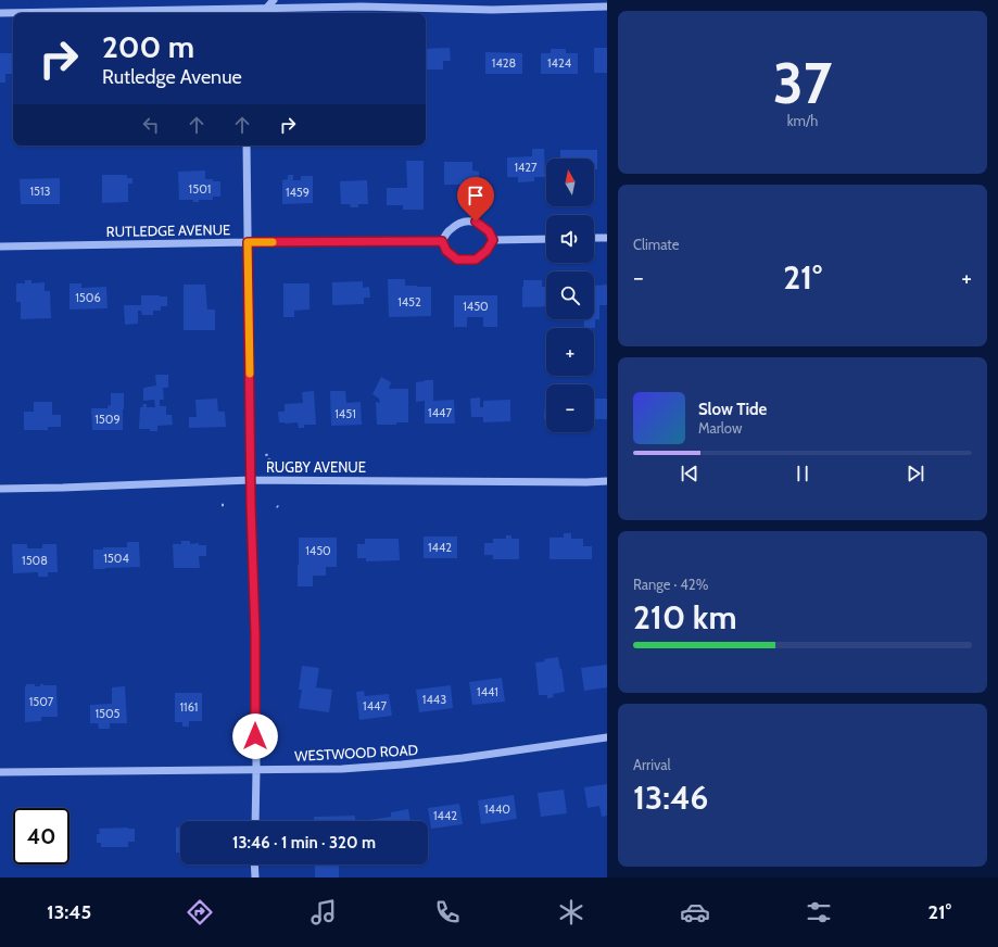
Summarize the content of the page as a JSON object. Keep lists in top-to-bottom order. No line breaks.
{"streets":{"street":["RUTLEDGE AVENUE","RUGBY AVENUE","WESTWOOD ROAD"]},"house_numbers":["1428","1424","1427","1501","1513","1459","1506","1452","1450","1447","1451","1509","1442","1450","1504","1508","1441","1443","1507","1447","1161","1505","1440","1442"],"north":"top","page":{"tile":[["37","km/h"],"Climate",["Range · 42%","210 km"],["Arrival","13:46"]],"turn":["200 m","Rutledge Avenue"],"map_buttons":["+","−"],"heat":["−","21°","+"],"song":["Slow Tide","Marlow"],"limit":"40","trip":"13:46 · 1 min · 320 m","tabs":["13:45","21°"]}}
